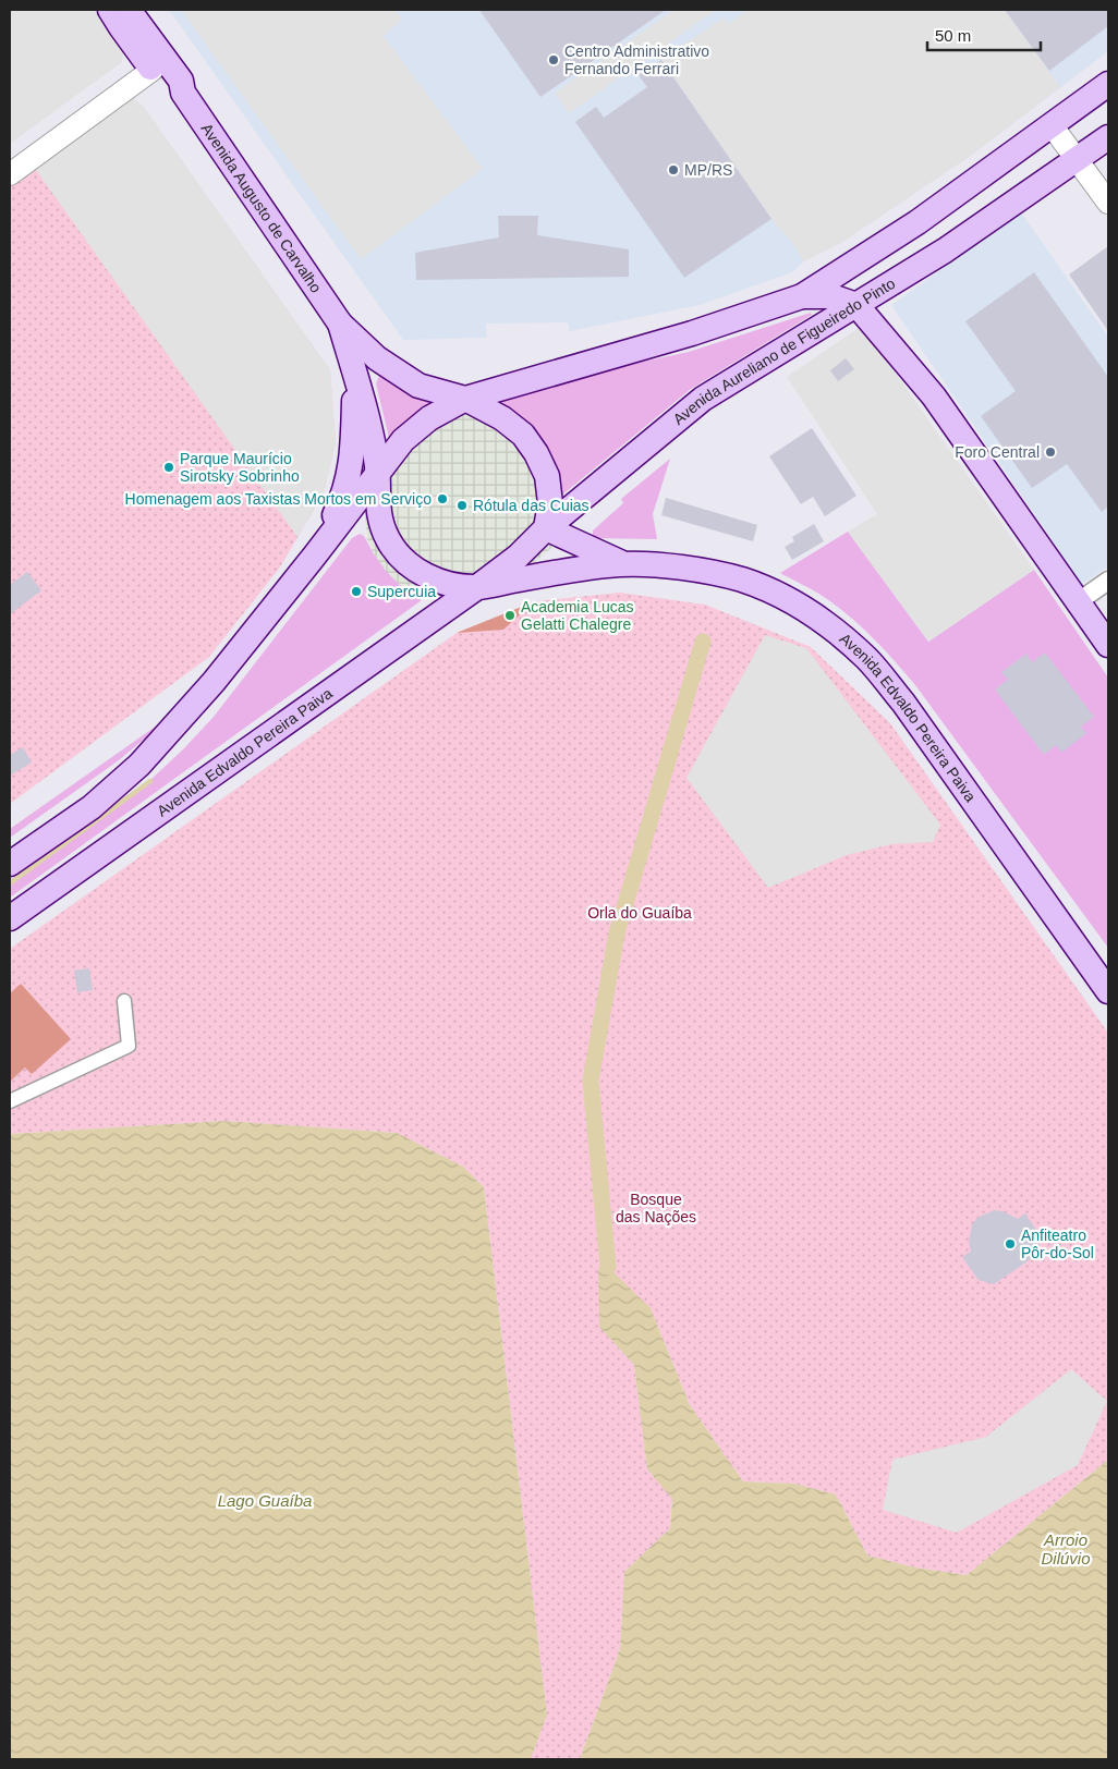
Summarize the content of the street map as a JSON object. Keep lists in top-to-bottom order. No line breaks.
{"streets":{"main road":["Avenida Augusto de Carvalho","Avenida Aureliano de Figueiredo Pinto","Avenida Edvaldo Pereira Paiva"]},"crossings":[["Avenida Augusto de Carvalho","Avenida Aureliano de Figueiredo Pinto"],["Avenida Augusto de Carvalho","Avenida Edvaldo Pereira Paiva"],["Avenida Aureliano de Figueiredo Pinto","Avenida Edvaldo Pereira Paiva"]],"water":["Lago Guaíba","Arroio Dilúvio"],"parks":["Orla do Guaíba","Bosque das Nações"],"places":["Centro Administrativo Fernando Ferrari","MP/RS","Foro Central","Parque Maurício Sirotsky Sobrinho","Homenagem aos Taxistas Mortos em Serviço","Rótula das Cuias","Supercuia","Academia Lucas Gelatti Chalegre","Anfiteatro Pôr-do-Sol"],"scale_bar":"50 m"}
